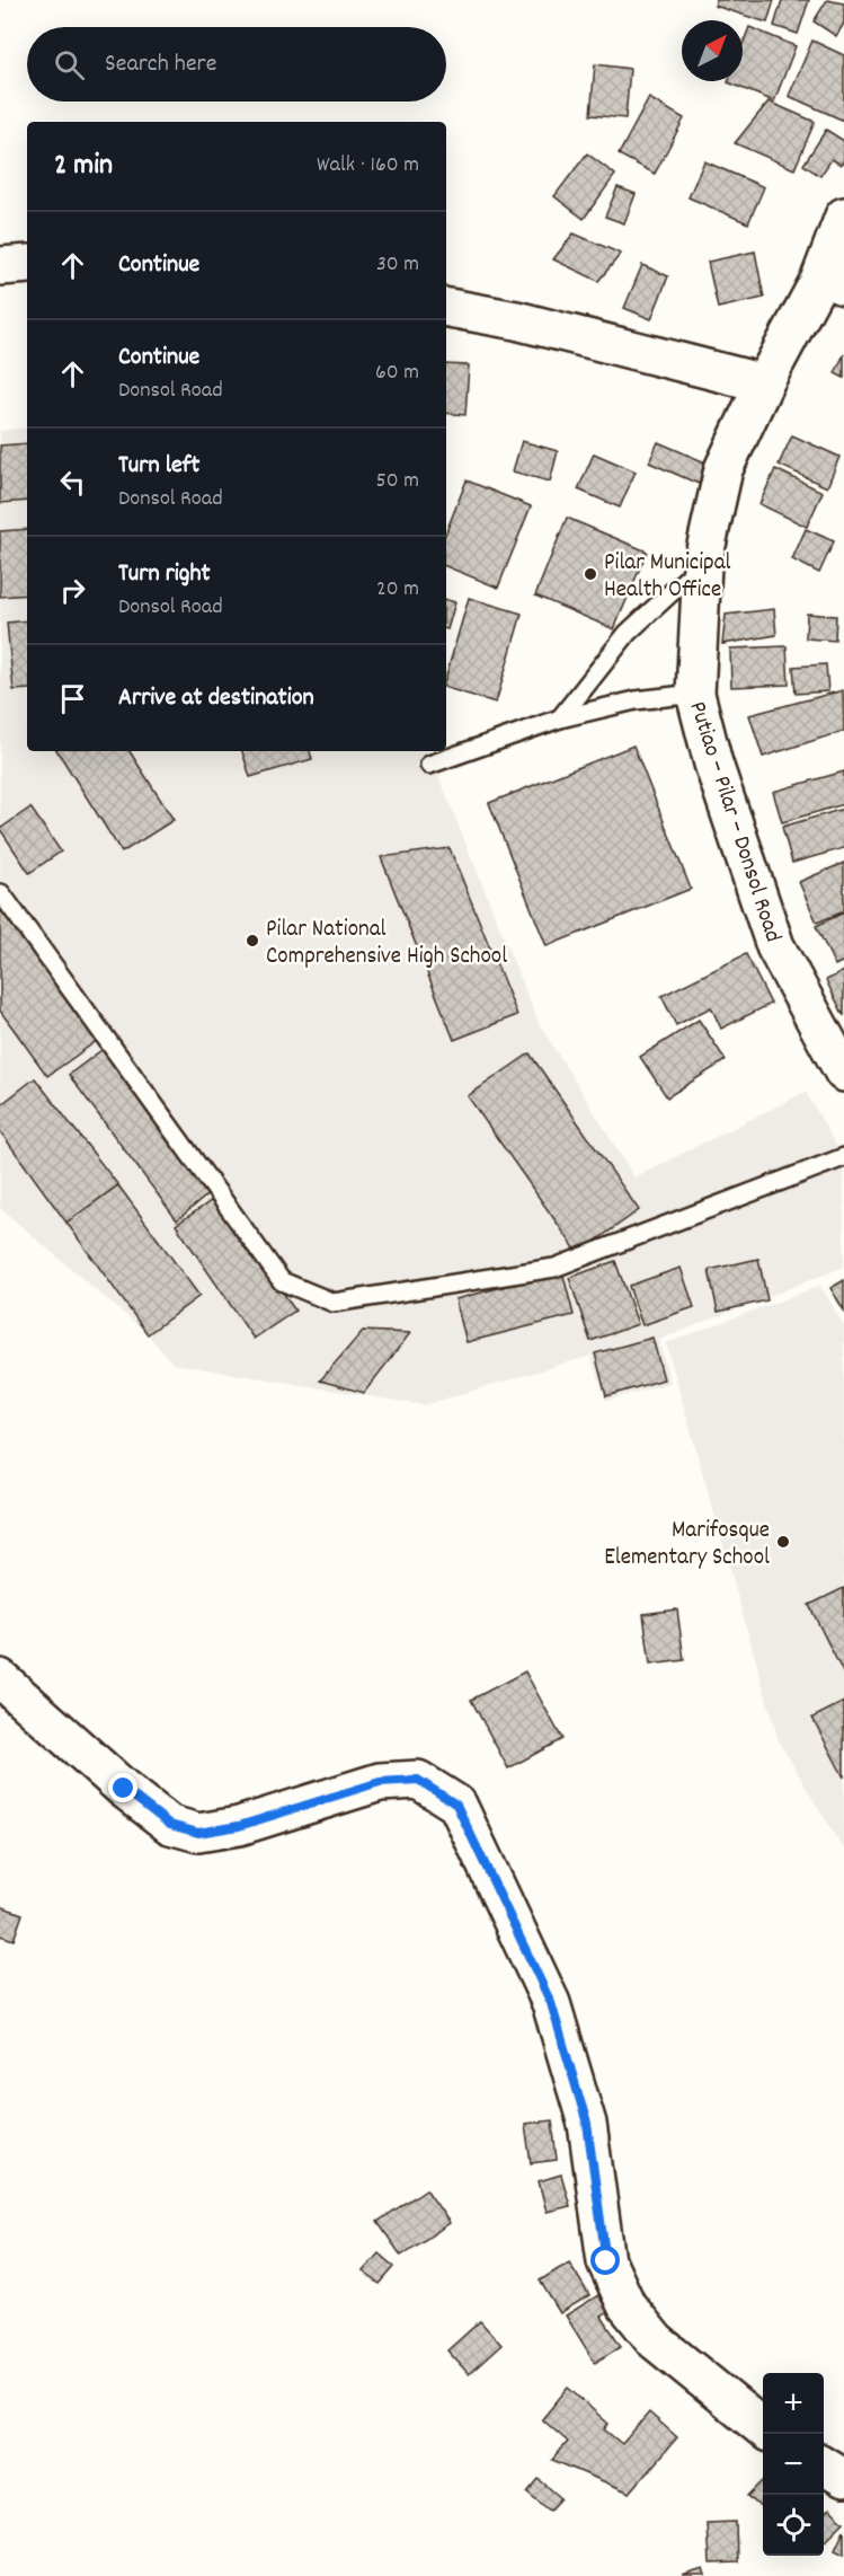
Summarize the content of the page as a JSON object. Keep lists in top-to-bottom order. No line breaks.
{"streets":{"main road":["Putiao – Pilar – Donsol Road"]},"places":["Pilar Municipal Health Office","Pilar National Comprehensive High School","Marifosque Elementary School"],"north":"top right","page":{"search":"Search here","heading":["2 min","Walk · 160 m"],"list":[["Continue","30 m"],["Continue","Donsol Road","60 m"],["Turn left","Donsol Road","50 m"],["Turn right","Donsol Road","20 m"],"Arrive at destination"],"map_buttons":["+","−"]}}
